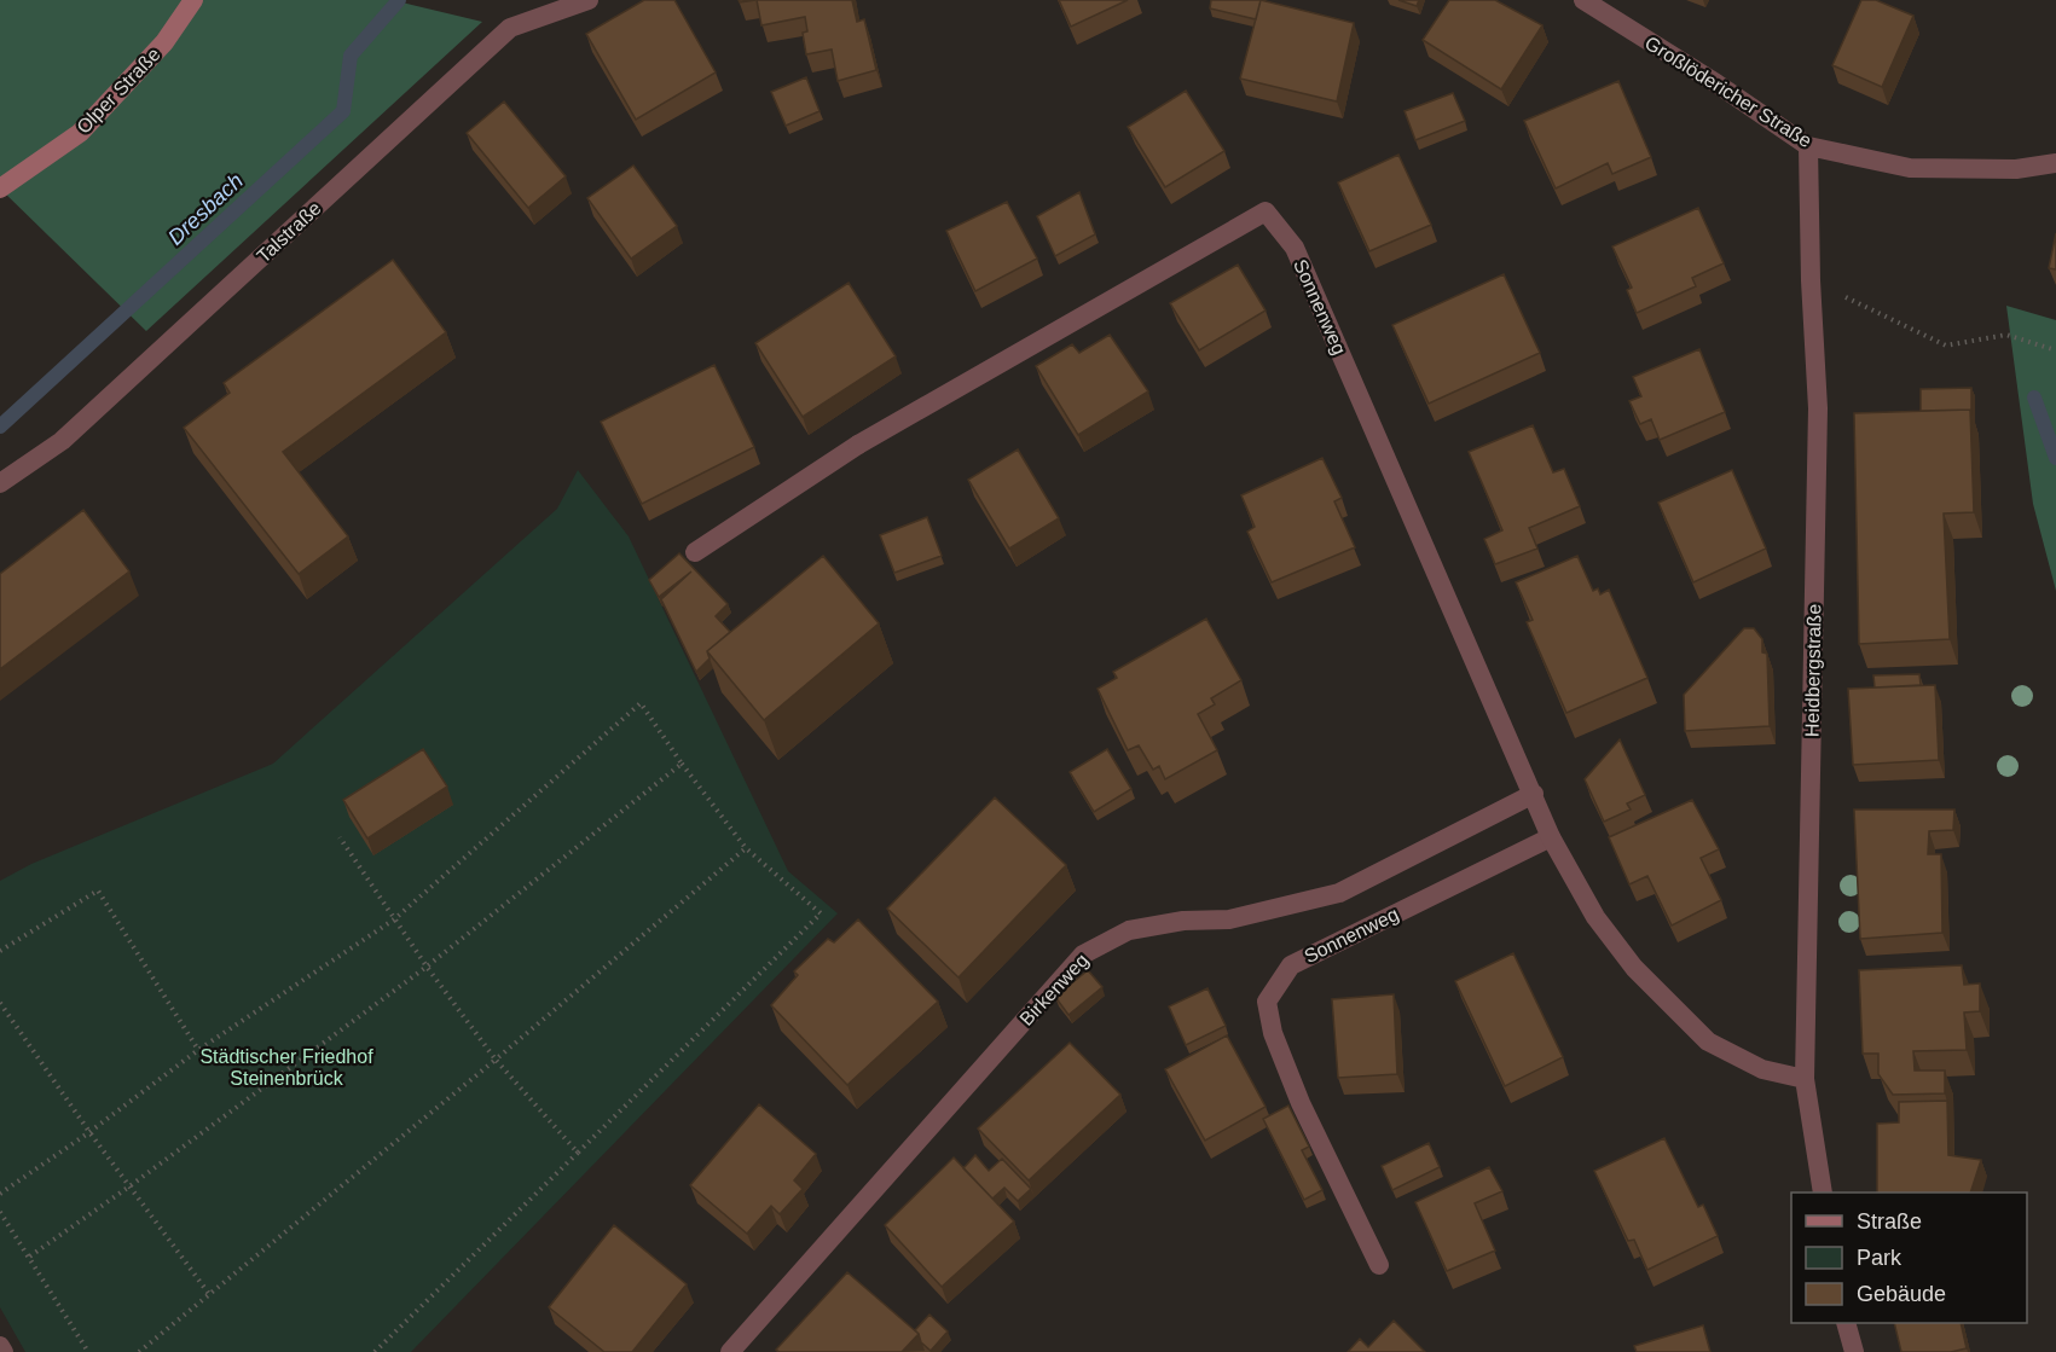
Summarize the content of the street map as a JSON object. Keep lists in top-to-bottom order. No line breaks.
{"streets":{"main road":["Olper Straße"],"street":["Großlödericher Straße","Talstraße","Sonnenweg","Heidbergstraße","Birkenweg"]},"crossings":[["Großlödericher Straße","Heidbergstraße"],["Sonnenweg","Heidbergstraße"],["Sonnenweg","Birkenweg"]],"water":["Dresbach"],"parks":["Städtischer Friedhof Steinenbrück"],"legend":["Straße","Park","Gebäude"]}
